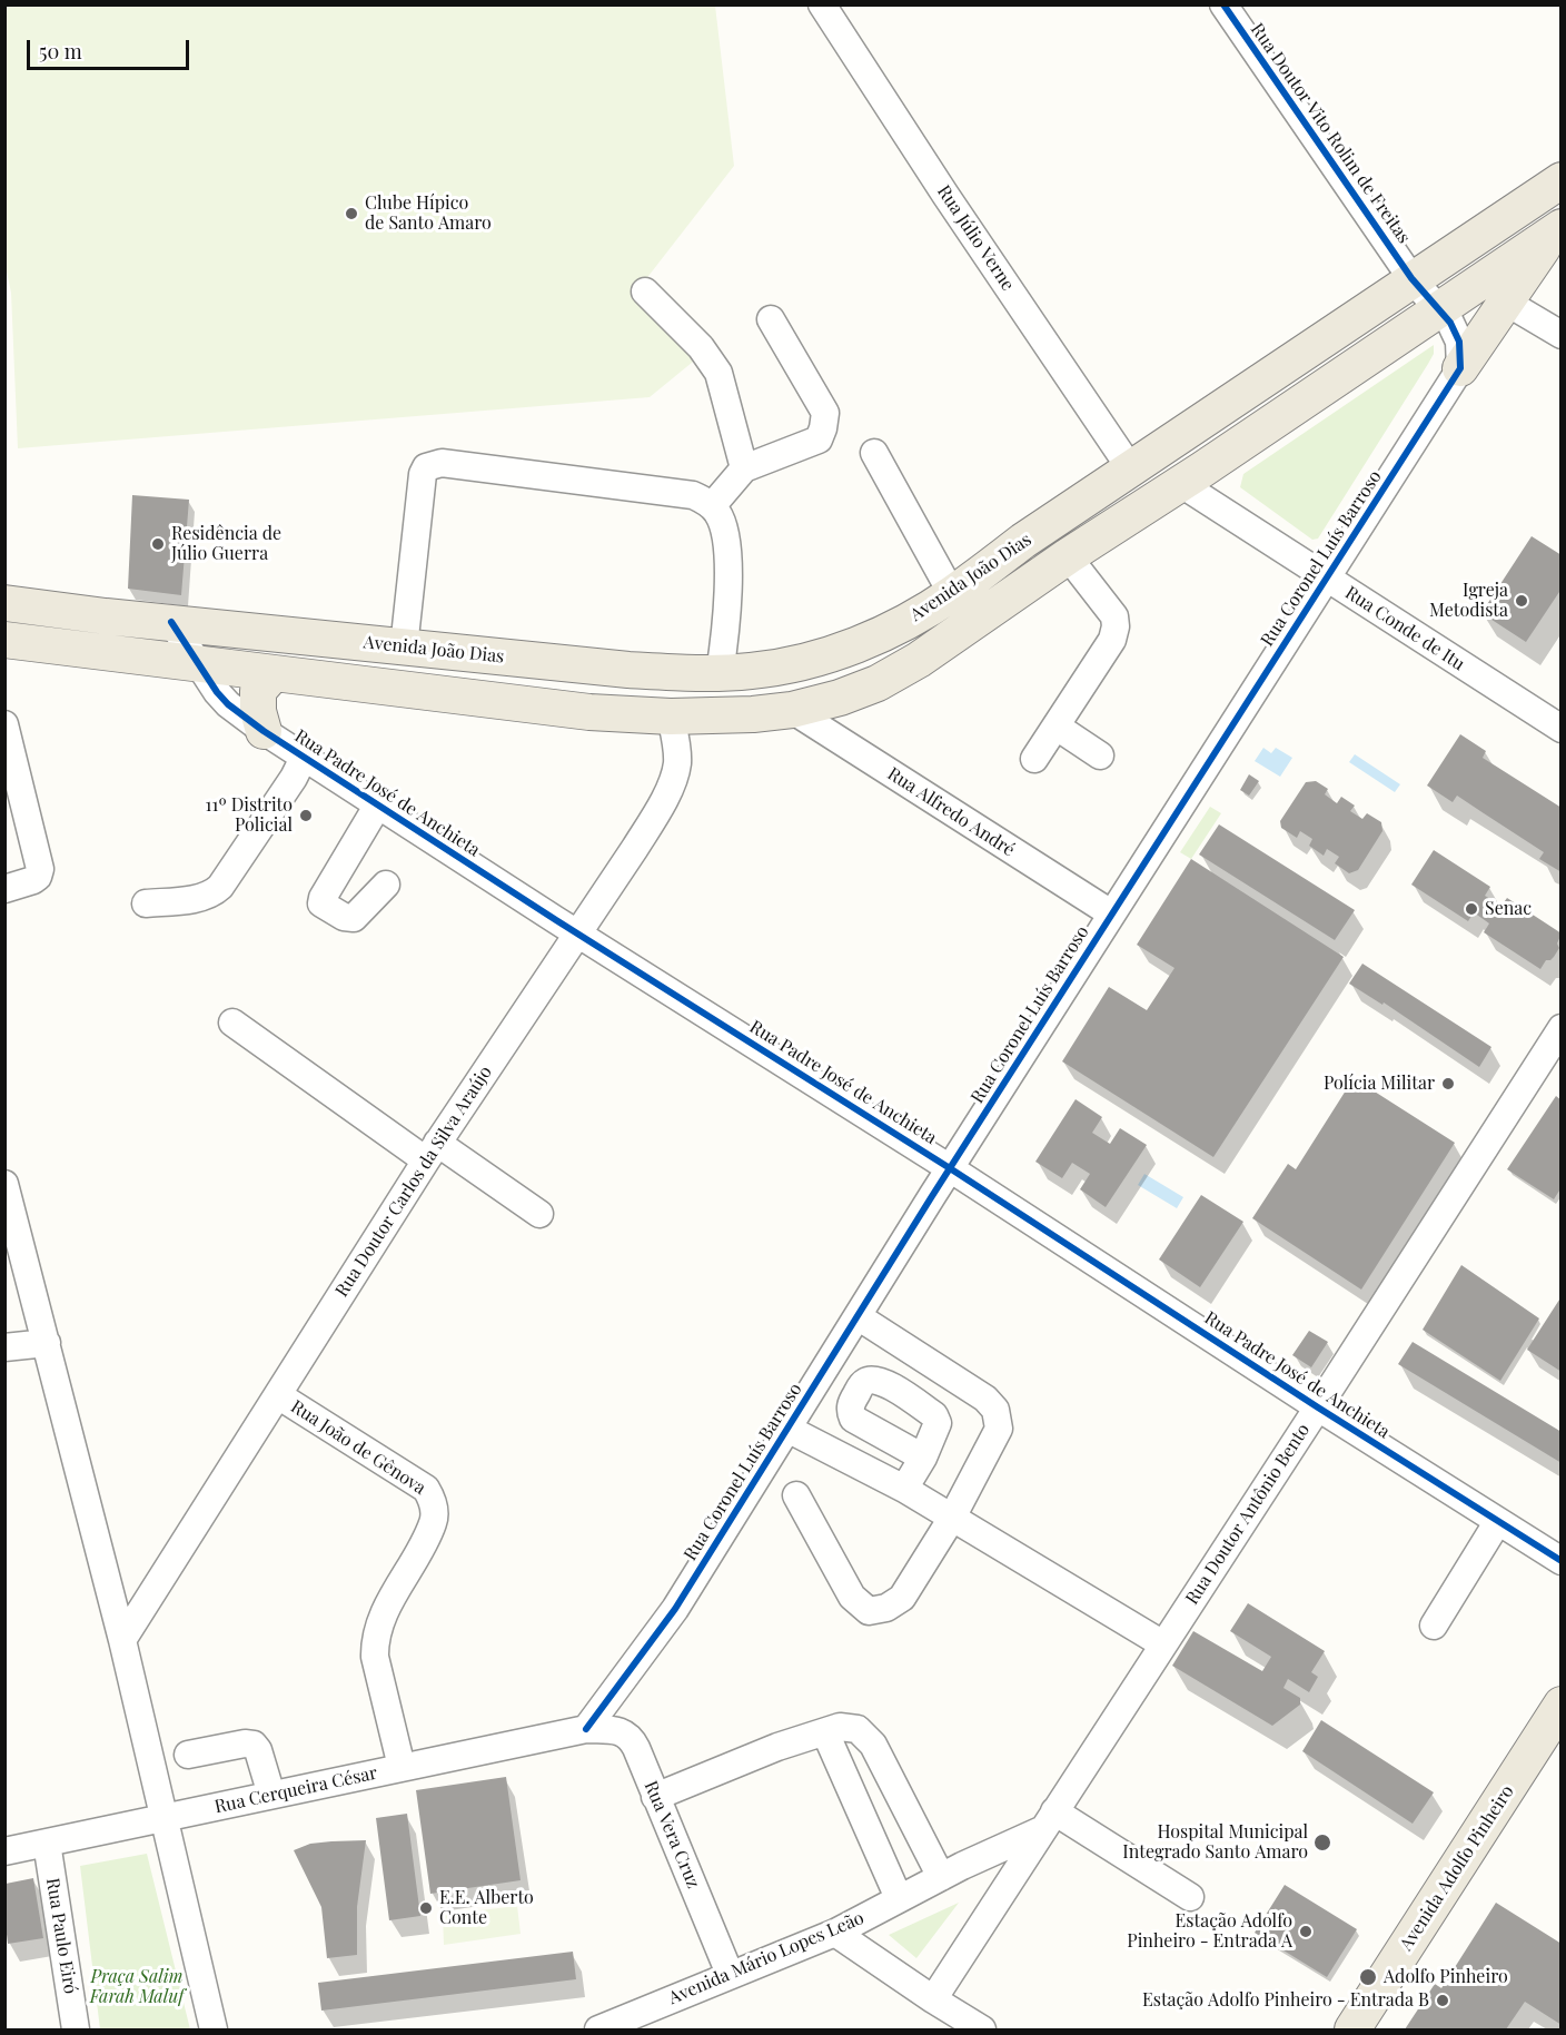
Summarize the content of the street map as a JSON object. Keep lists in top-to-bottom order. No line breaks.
{"streets":{"main road":["Avenida João Dias","Avenida Adolfo Pinheiro"],"street":["Rua Doutor Vito Rolim de Freitas","Rua Júlio Verne","Rua Coronel Luís Barroso","Rua Conde de Itu","Rua Padre José de Anchieta","Rua Alfredo André","Rua Doutor Carlos da Silva Araújo","Rua João de Gênova","Rua Doutor Antônio Bento","Rua Cerqueira César","Rua Vera Cruz","Rua Paulo Eiró","Avenida Mário Lopes Leão"]},"crossings":[["Rua Doutor Vito Rolim de Freitas","Avenida João Dias"],["Rua Júlio Verne","Avenida João Dias"],["Rua Coronel Luís Barroso","Rua Conde de Itu"],["Rua Coronel Luís Barroso","Rua Padre José de Anchieta"],["Rua Coronel Luís Barroso","Rua Alfredo André"],["Rua Coronel Luís Barroso","Rua Cerqueira César"],["Rua Coronel Luís Barroso","Rua Vera Cruz"],["Avenida João Dias","Rua Conde de Itu"],["Avenida João Dias","Rua Padre José de Anchieta"],["Avenida João Dias","Rua Alfredo André"],["Avenida João Dias","Rua Doutor Carlos da Silva Araújo"],["Rua Padre José de Anchieta","Rua Doutor Carlos da Silva Araújo"],["Rua Padre José de Anchieta","Rua Doutor Antônio Bento"],["Rua Doutor Carlos da Silva Araújo","Rua João de Gênova"],["Rua João de Gênova","Rua Cerqueira César"],["Rua Doutor Antônio Bento","Avenida Mário Lopes Leão"],["Rua Cerqueira César","Rua Vera Cruz"],["Rua Cerqueira César","Rua Paulo Eiró"],["Rua Vera Cruz","Avenida Mário Lopes Leão"]],"parks":["Praça Salim Farah Maluf"],"places":["Clube Hípico de Santo Amaro","Residência de Júlio Guerra","Igreja Metodista","11º Distrito Policial","Senac","Polícia Militar","Hospital Municipal Integrado Santo Amaro","E.E. Alberto Conte","Estação Adolfo Pinheiro - Entrada A","Adolfo Pinheiro","Estação Adolfo Pinheiro - Entrada B"],"scale_bar":"50 m"}
